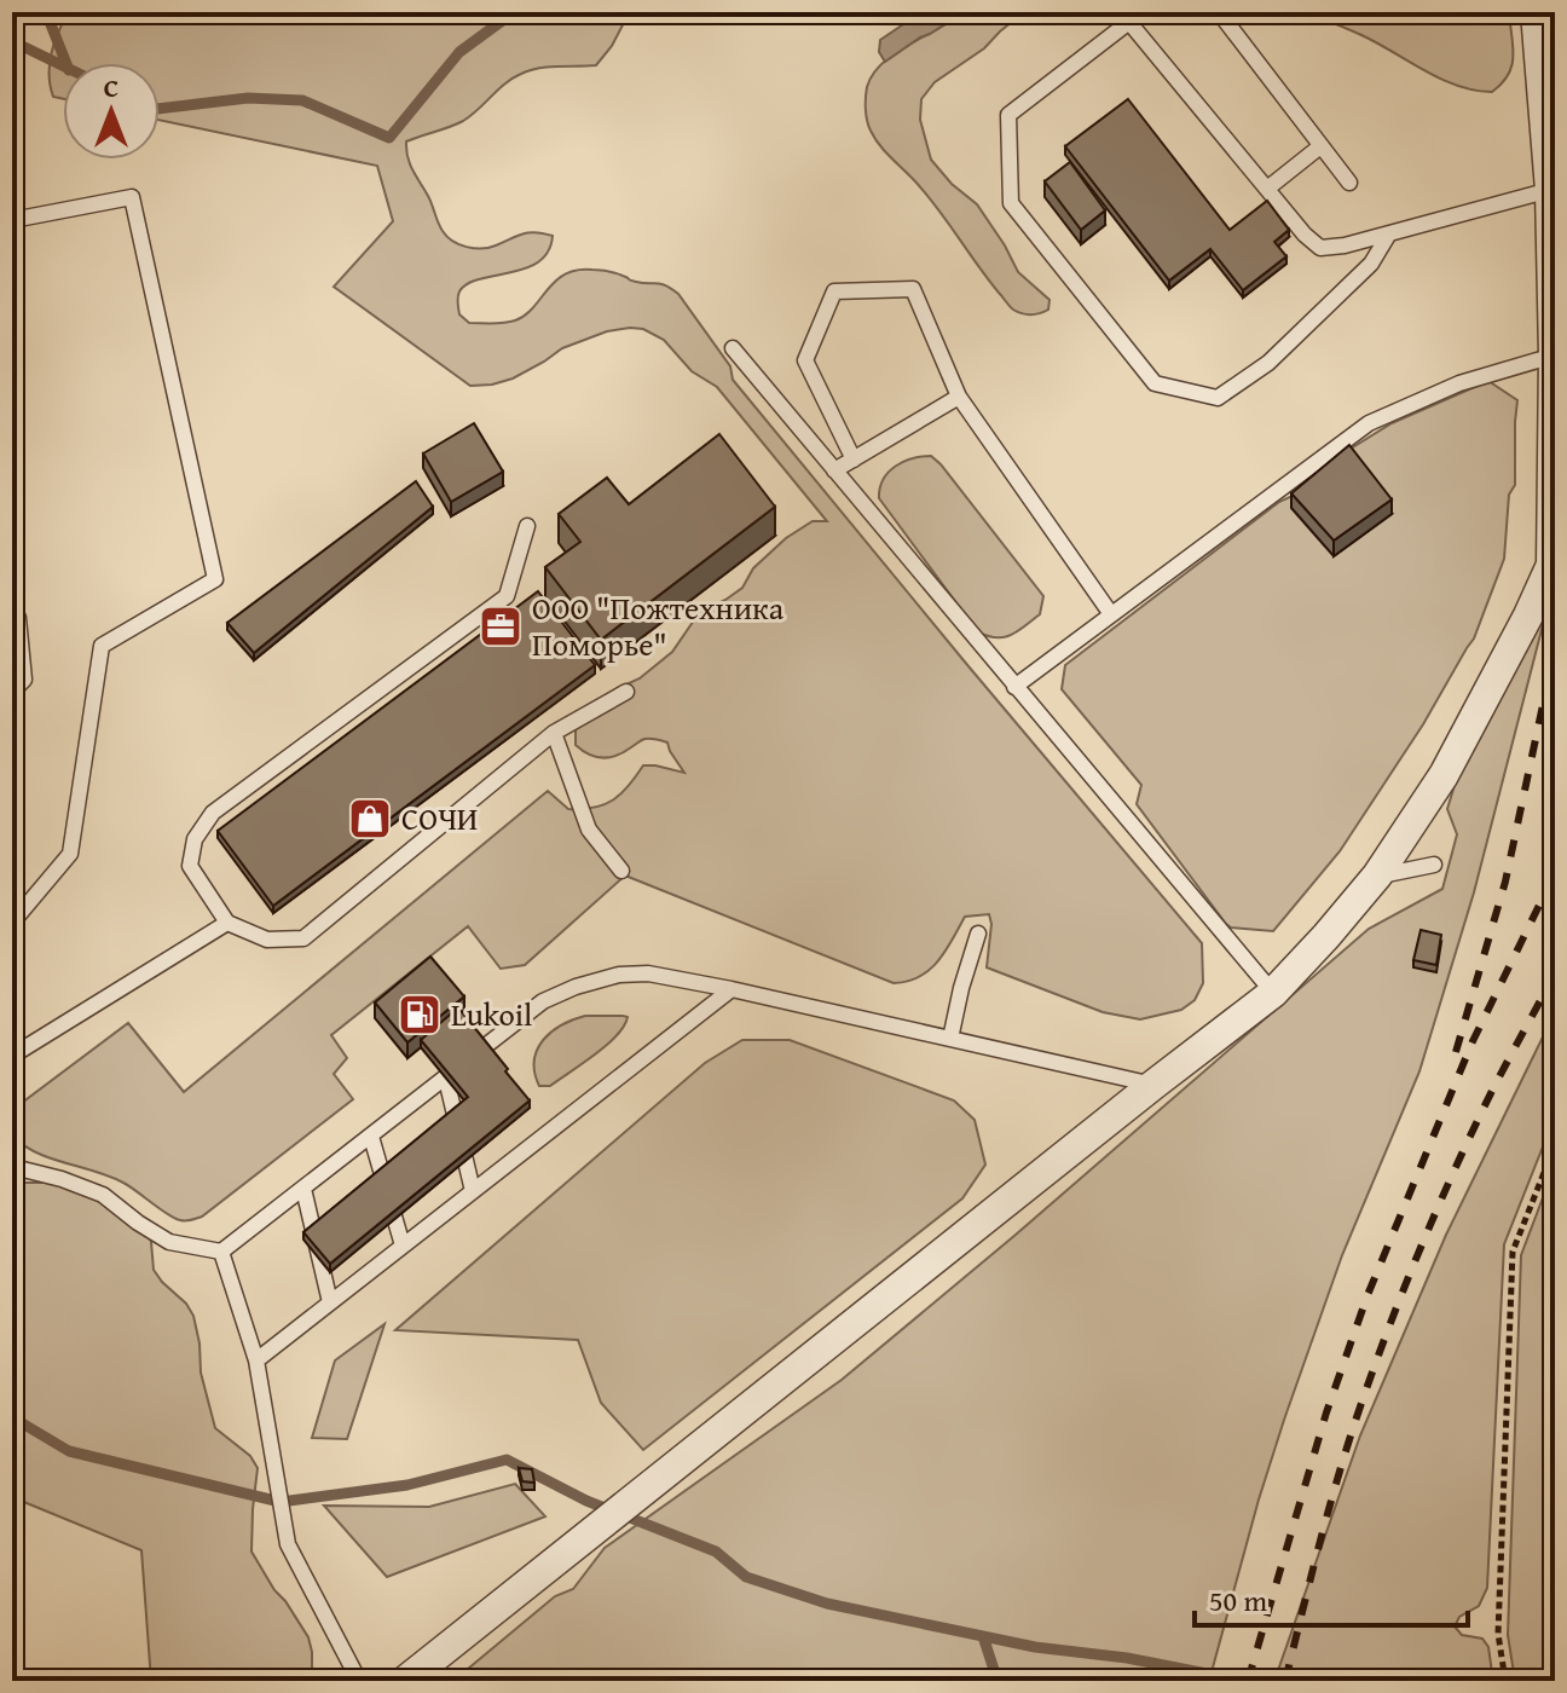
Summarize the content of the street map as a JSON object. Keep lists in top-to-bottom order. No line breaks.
{"places":{"office":["ООО \"Пожтехника Поморье\""],"shop":["СОЧИ"],"fuel station":["Lukoil"]},"scale_bar":"50 m","north":"top"}
